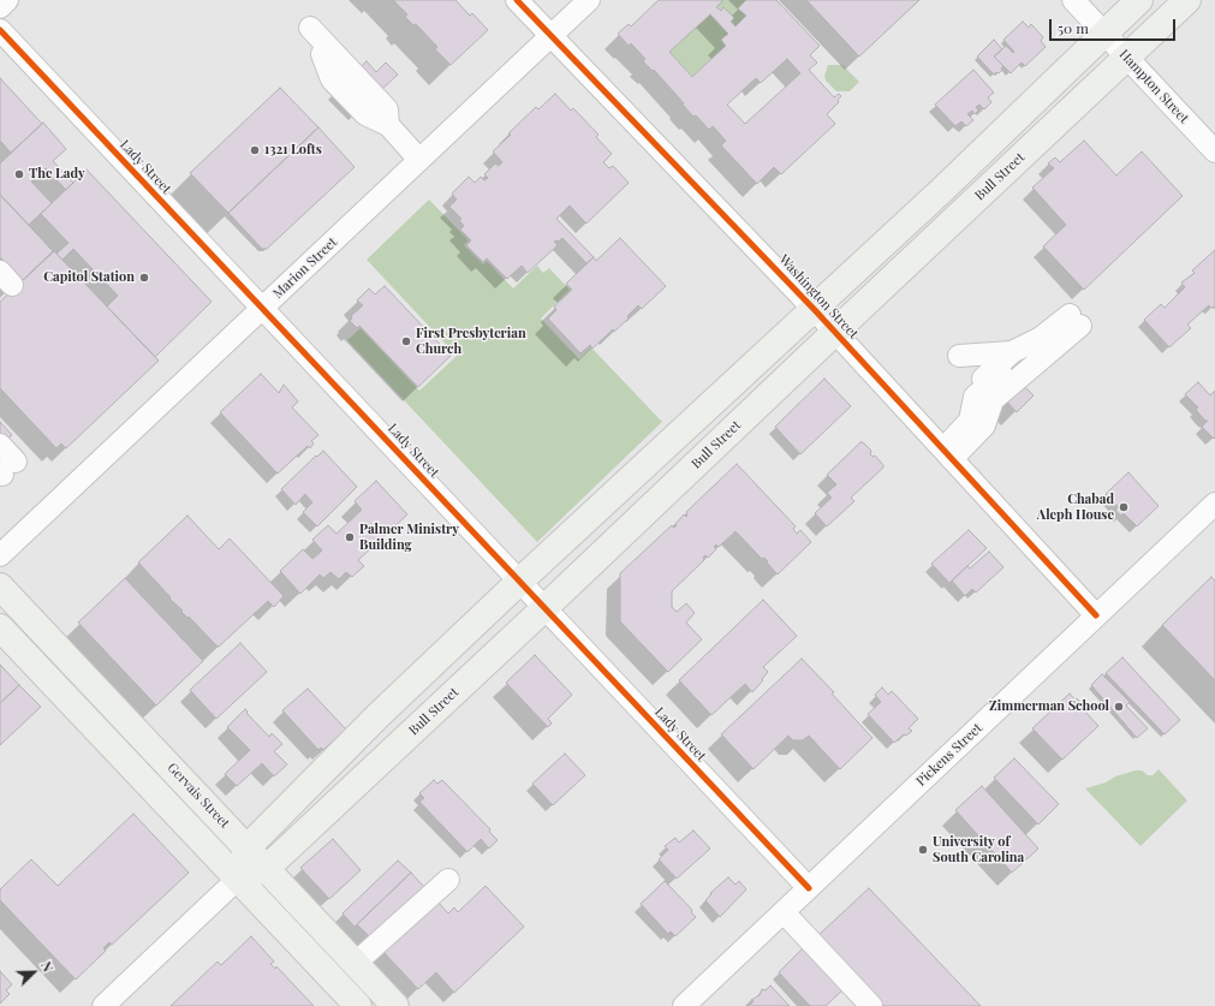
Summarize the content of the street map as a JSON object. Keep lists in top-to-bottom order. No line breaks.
{"streets":{"main road":["Bull Street","Gervais Street"],"street":["Hampton Street","Lady Street","Marion Street","Washington Street","Pickens Street"]},"crossings":[["Hampton Street","Bull Street"],["Lady Street","Bull Street"],["Lady Street","Marion Street"],["Lady Street","Pickens Street"],["Bull Street","Washington Street"],["Bull Street","Gervais Street"],["Marion Street","Washington Street"],["Washington Street","Pickens Street"]],"places":["1321 Lofts","The Lady","Capitol Station","First Presbyterian Church","Chabad Aleph House","Palmer Ministry Building","Zimmerman School","University of South Carolina"],"scale_bar":"50 m","north":"top right"}
